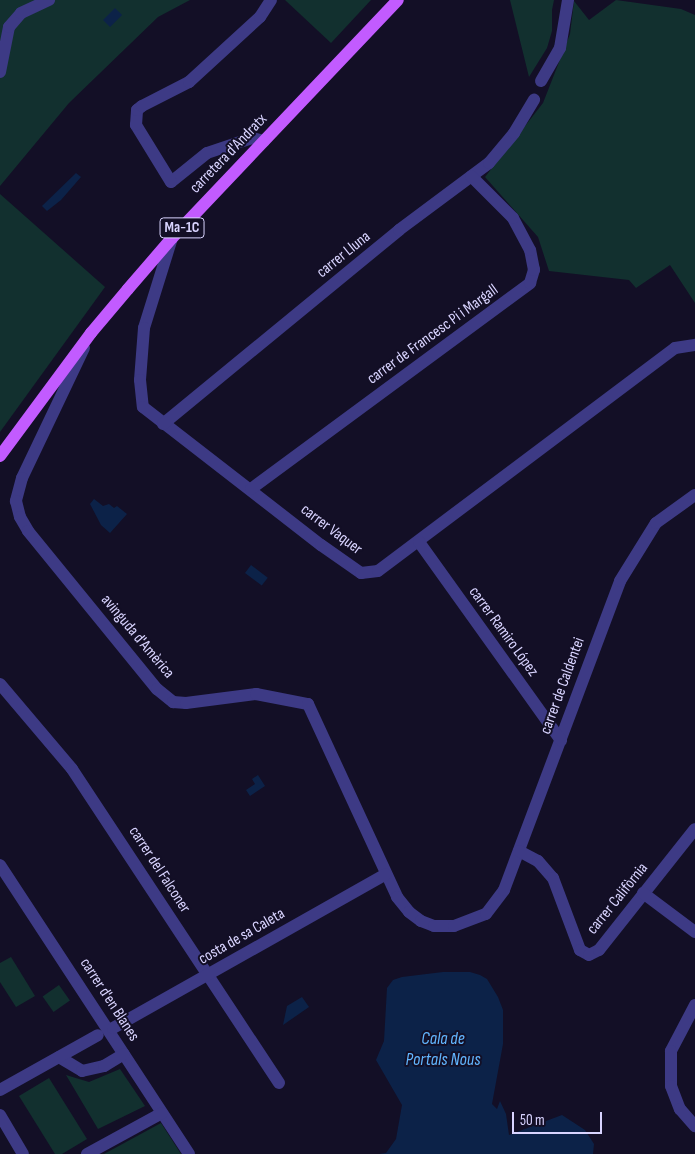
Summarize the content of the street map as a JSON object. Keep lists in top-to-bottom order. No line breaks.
{"streets":{"main road":["carretera d'Andratx","Ma-1C"],"street":["carrer Lluna","carrer de Francesc Pi i Margall","carrer Vaquer","carrer Ramiro López","avinguda d'Amèrica","carrer de Caldentei","carrer del Falconer","carrer Califòrnia","costa de sa Caleta","carrer d'en Blanes"]},"crossings":[["carretera d'Andratx","carrer Vaquer"],["carretera d'Andratx","avinguda d'Amèrica"],["carrer Lluna","carrer de Francesc Pi i Margall"],["carrer Lluna","carrer Vaquer"],["carrer de Francesc Pi i Margall","carrer Vaquer"],["carrer Vaquer","carrer Ramiro López"],["carrer Ramiro López","carrer de Caldentei"],["avinguda d'Amèrica","carrer de Caldentei"],["avinguda d'Amèrica","costa de sa Caleta"],["carrer de Caldentei","carrer Califòrnia"],["carrer de Caldentei","costa de sa Caleta"],["carrer del Falconer","costa de sa Caleta"]],"water":["Cala de Portals Nous"],"scale_bar":"50 m"}
